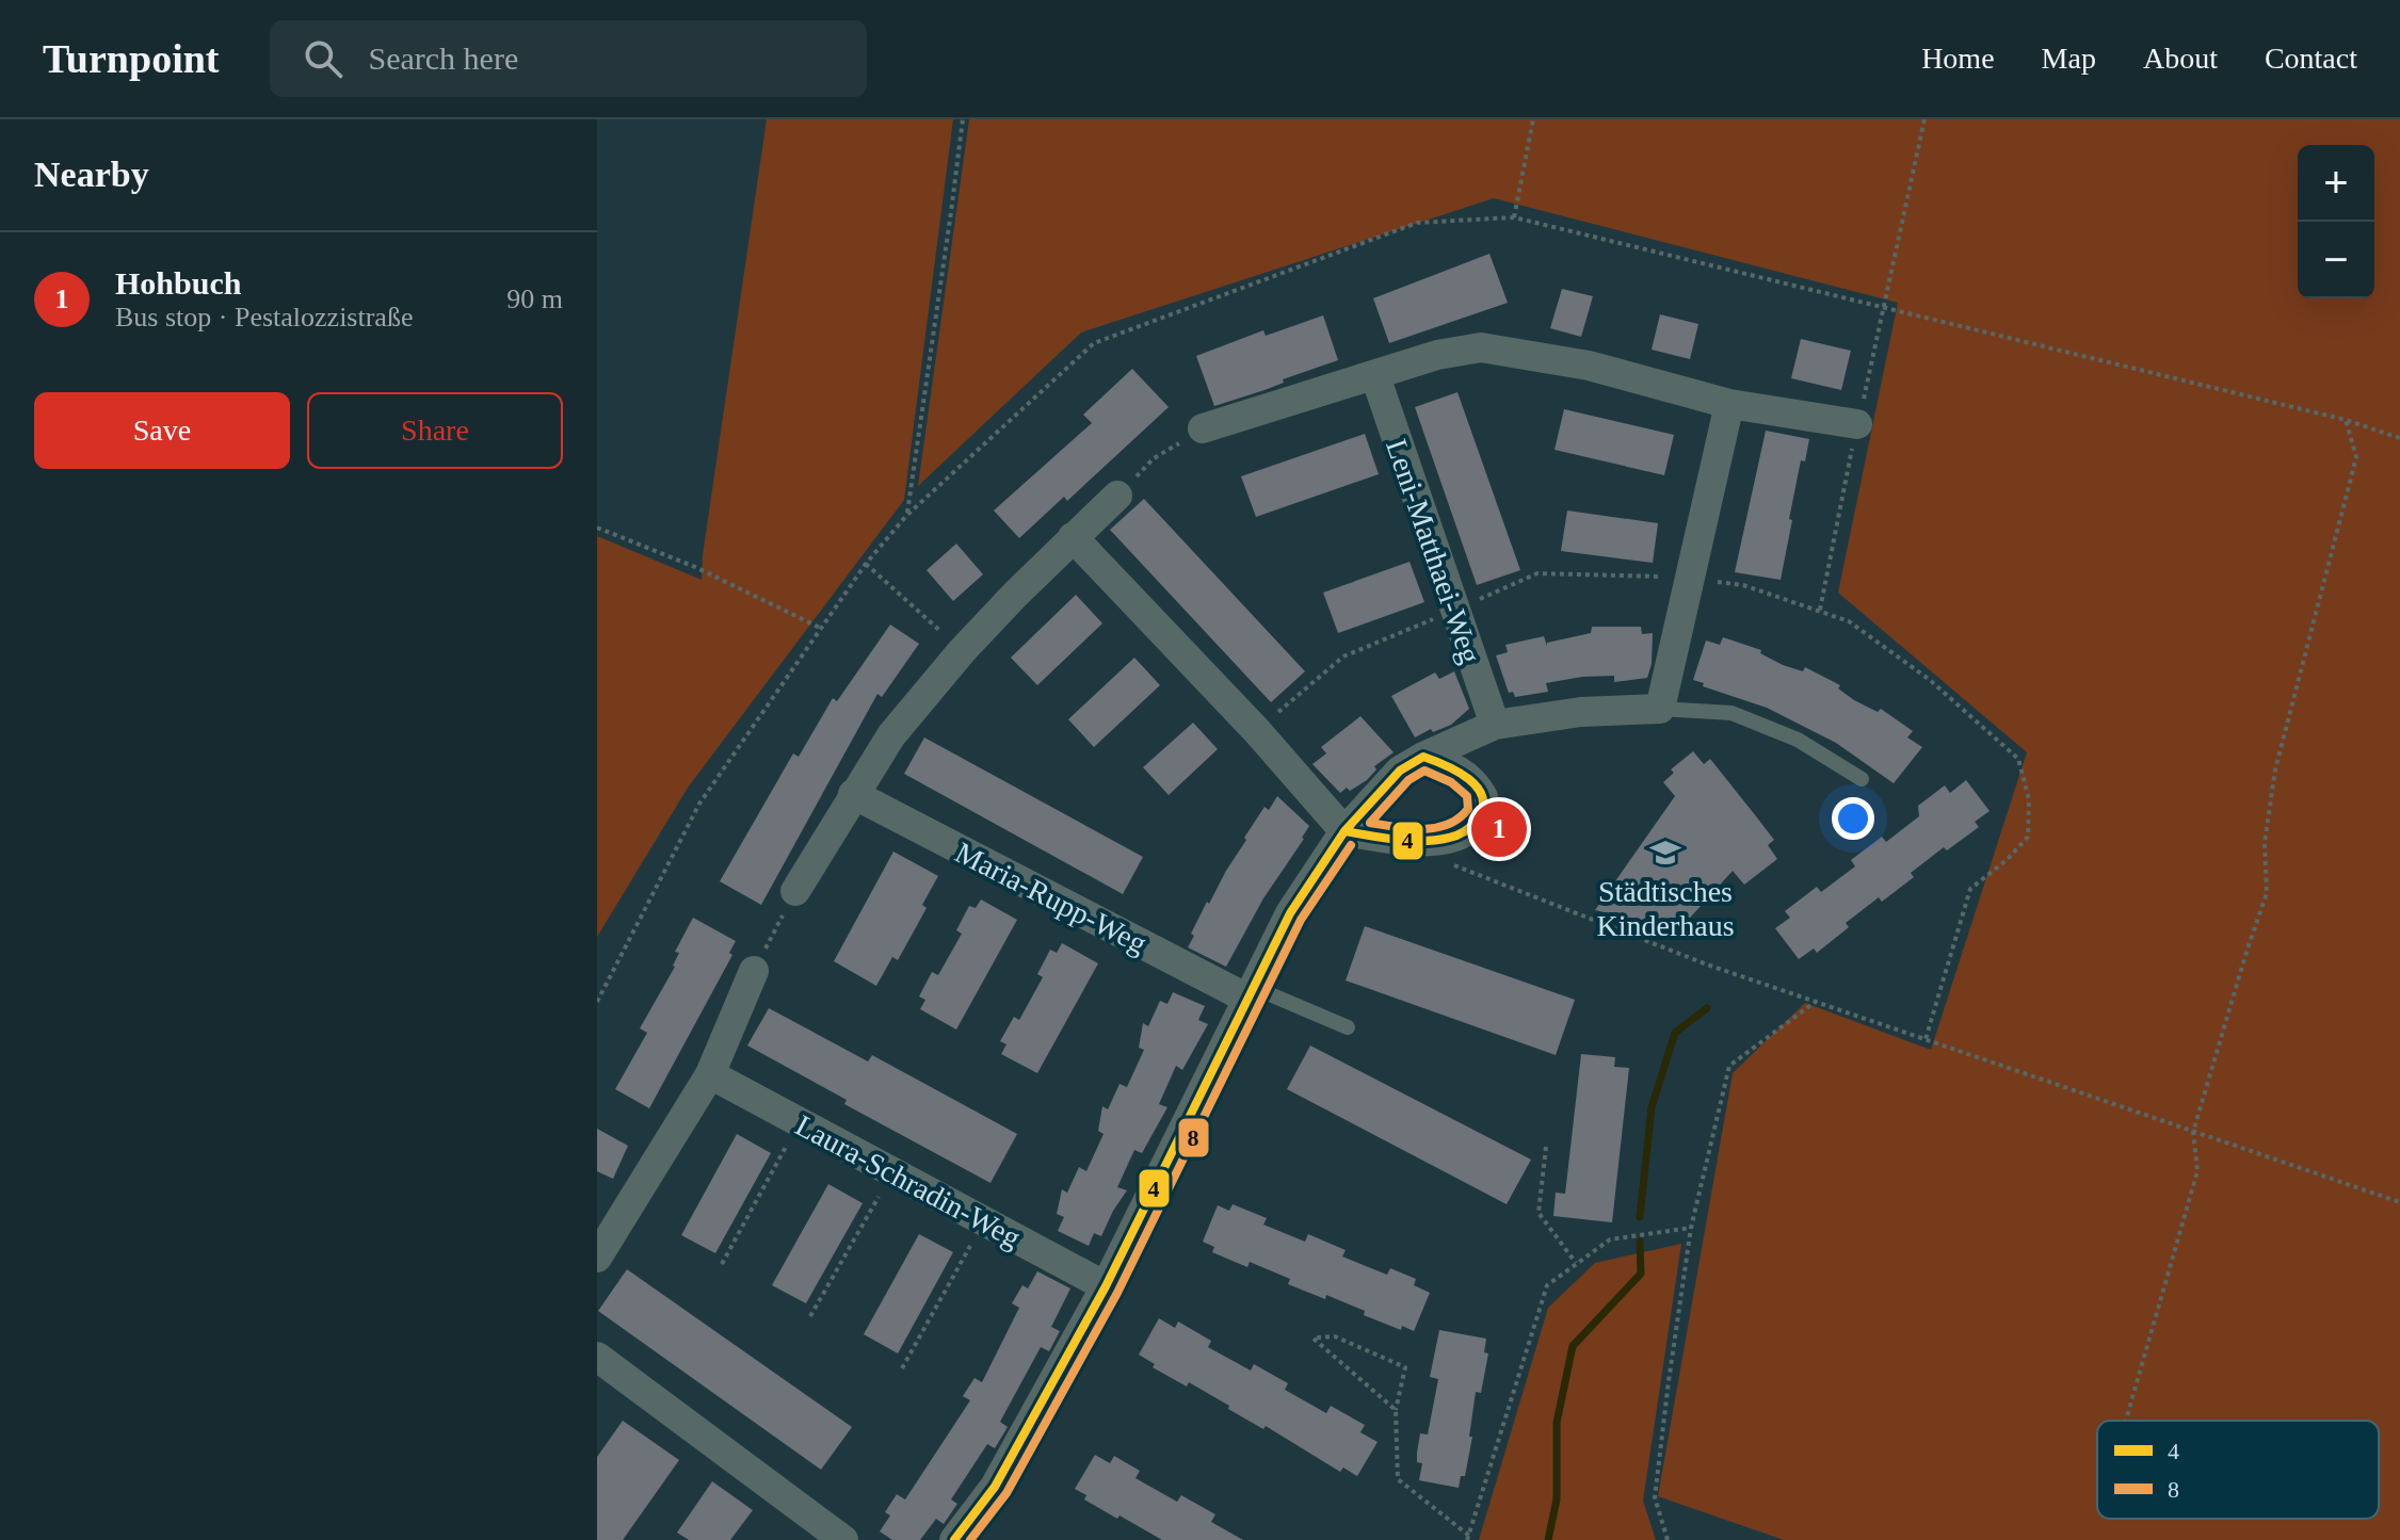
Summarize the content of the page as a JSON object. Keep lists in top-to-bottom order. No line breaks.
{"streets":{"street":["Leni-Matthaei-Weg","Maria-Rupp-Weg","Laura-Schradin-Weg"]},"places":{"school or university":["Städtisches Kinderhaus"]},"lines":["transit line 4","transit line 8"],"legend":["4","8"],"page":{"header":"Turnpoint","search":"Search here","nav":["Home","Map","About","Contact"],"heading":"Nearby","map_buttons":["+","−"],"list":[{"mark":"1","name":"Hohbuch","note":"Bus stop · Pestalozzistraße","value":"90 m"}],"buttons":["Save","Share"],"pins":"1"}}
